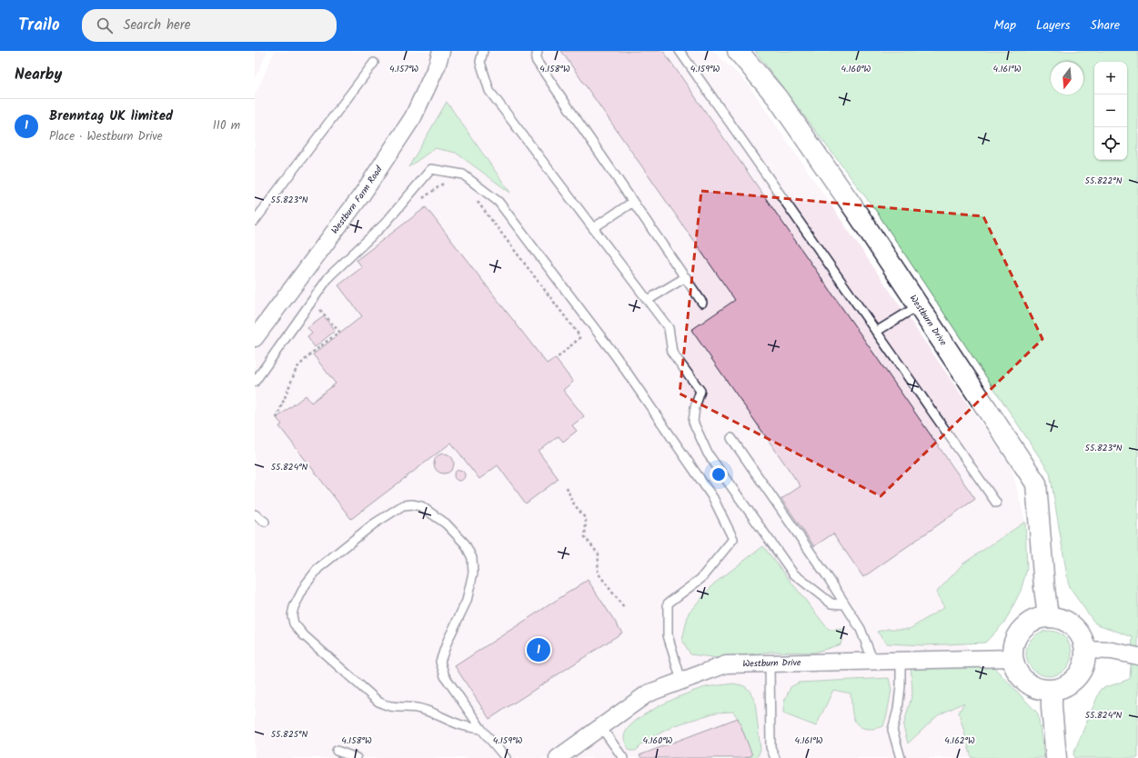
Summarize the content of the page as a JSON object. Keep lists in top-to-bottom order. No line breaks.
{"streets":{"street":["Westburn Farm Road","Westburn Drive"]},"north":"bottom","page":{"header":"Trailo","search":"Search here","nav":["Map","Layers","Share"],"heading":"Nearby","map_buttons":["+","−"],"list":[{"mark":"1","name":"Brenntag UK limited","note":"Place · Westburn Drive","value":"110 m"}],"pins":"1"},"coordinates":["4.157°W","4.158°W","4.159°W","4.160°W","4.161°W","55.822°N","55.823°N","55.824°N","55.825°N","4.162°W"]}
